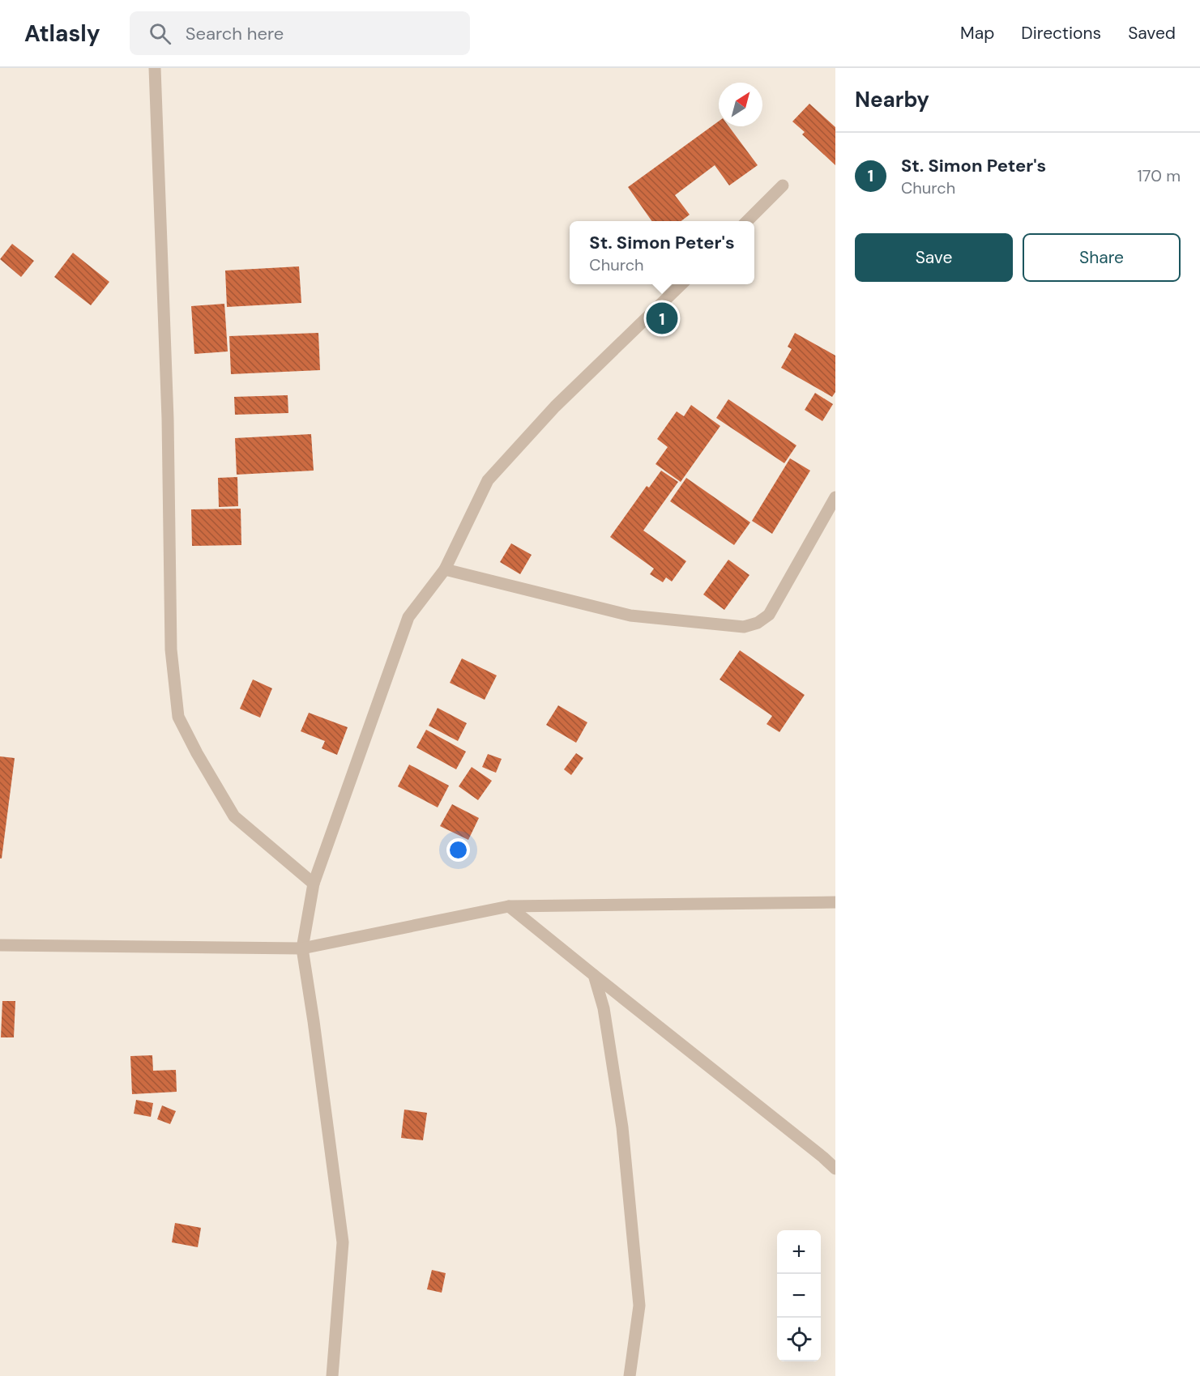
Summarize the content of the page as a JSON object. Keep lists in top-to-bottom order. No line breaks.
{"north":"top right","page":{"header":"Atlasly","search":"Search here","nav":["Map","Directions","Saved"],"heading":"Nearby","list":[{"mark":"1","name":"St. Simon Peter's","note":"Church","value":"170 m"}],"buttons":["Save","Share"],"popup":["St. Simon Peter's","Church"],"pins":"1","map_buttons":["+","−"]}}
